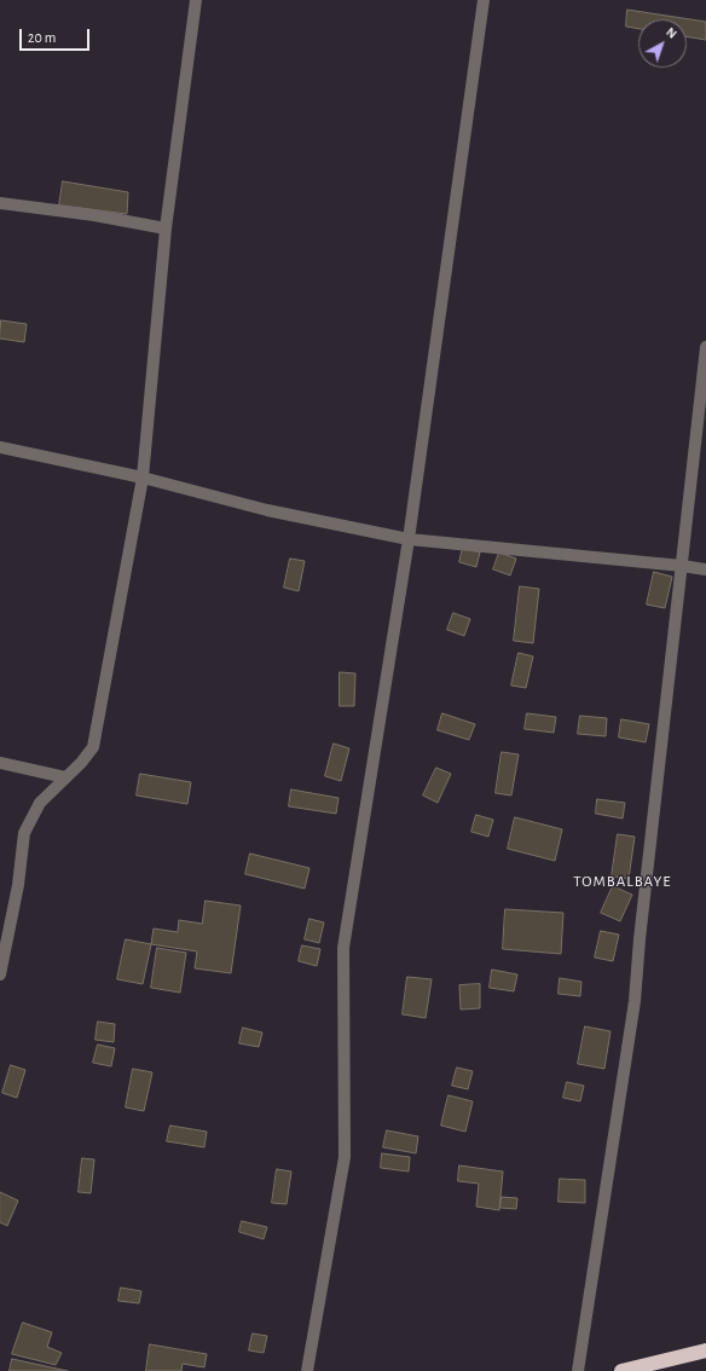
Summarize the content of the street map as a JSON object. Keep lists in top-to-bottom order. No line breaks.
{"districts":["TOMBALBAYE"],"scale_bar":"20 m","north":"top right"}
